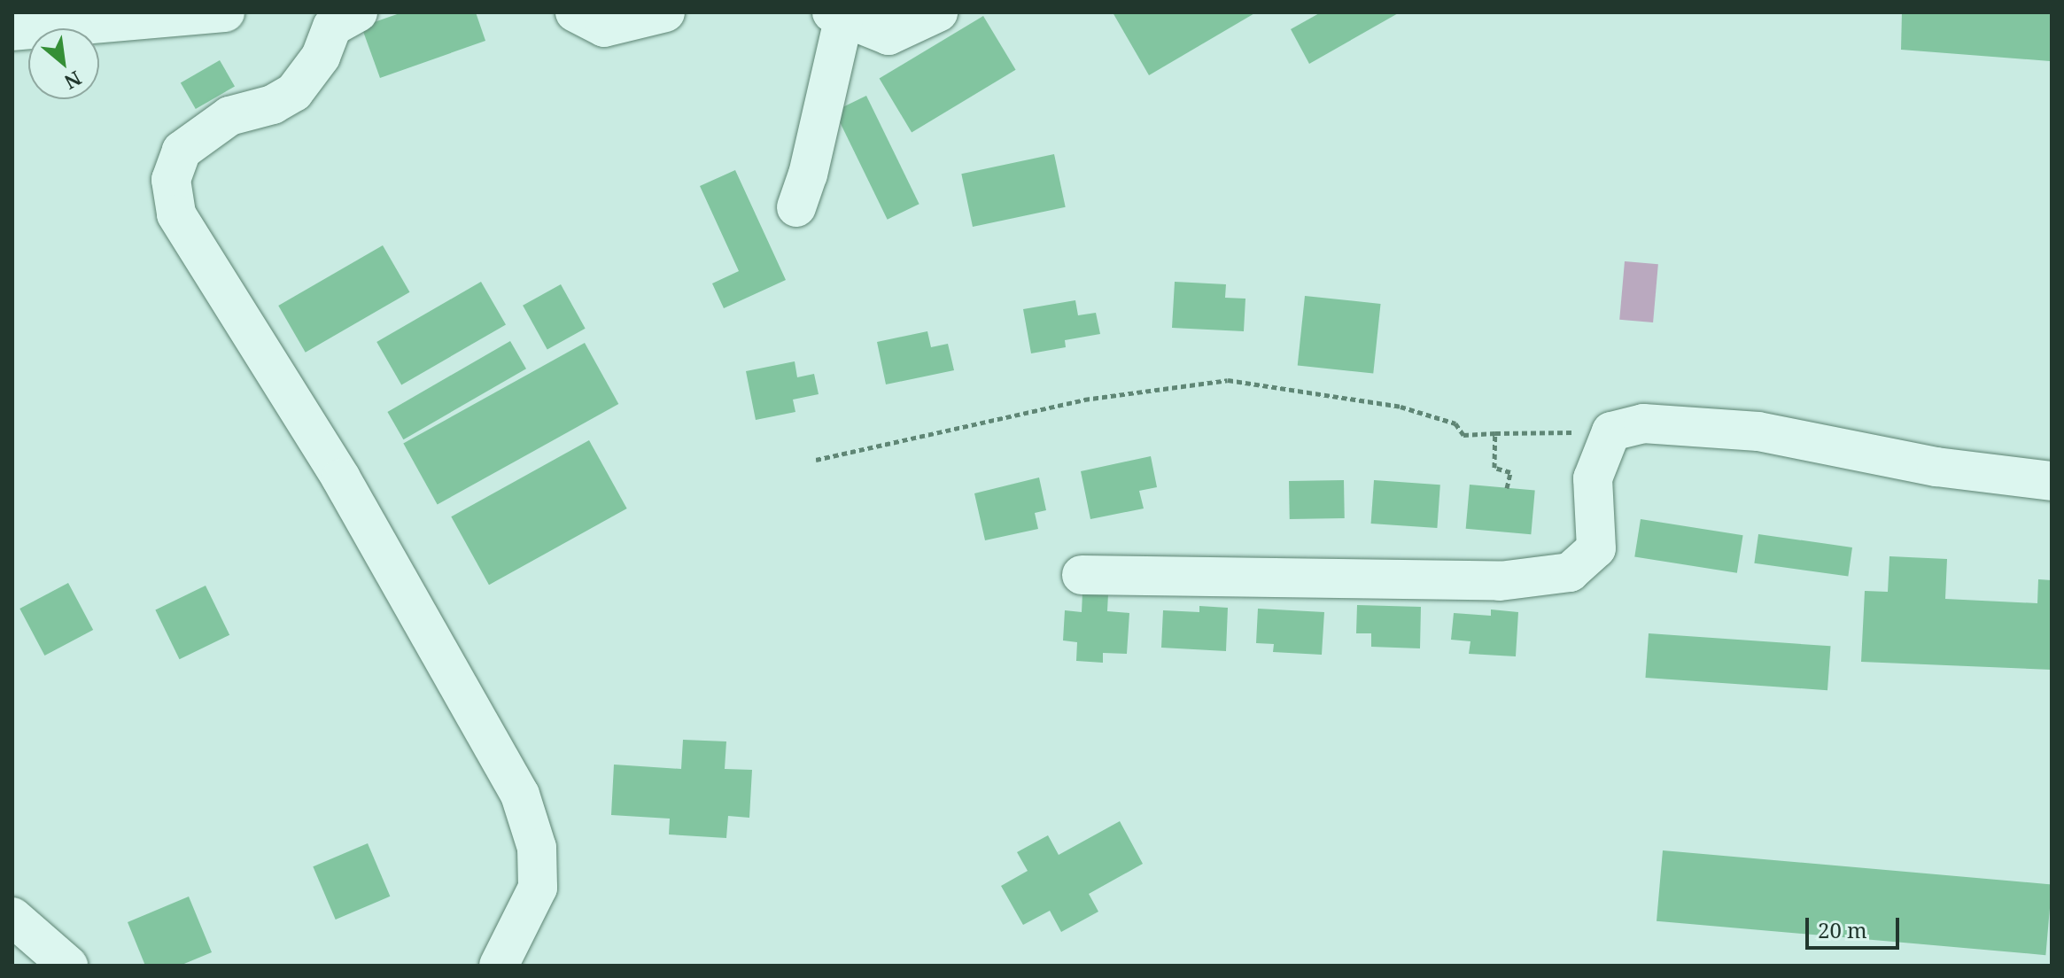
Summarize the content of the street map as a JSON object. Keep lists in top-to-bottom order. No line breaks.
{"scale_bar":"20 m","north":"bottom right"}
